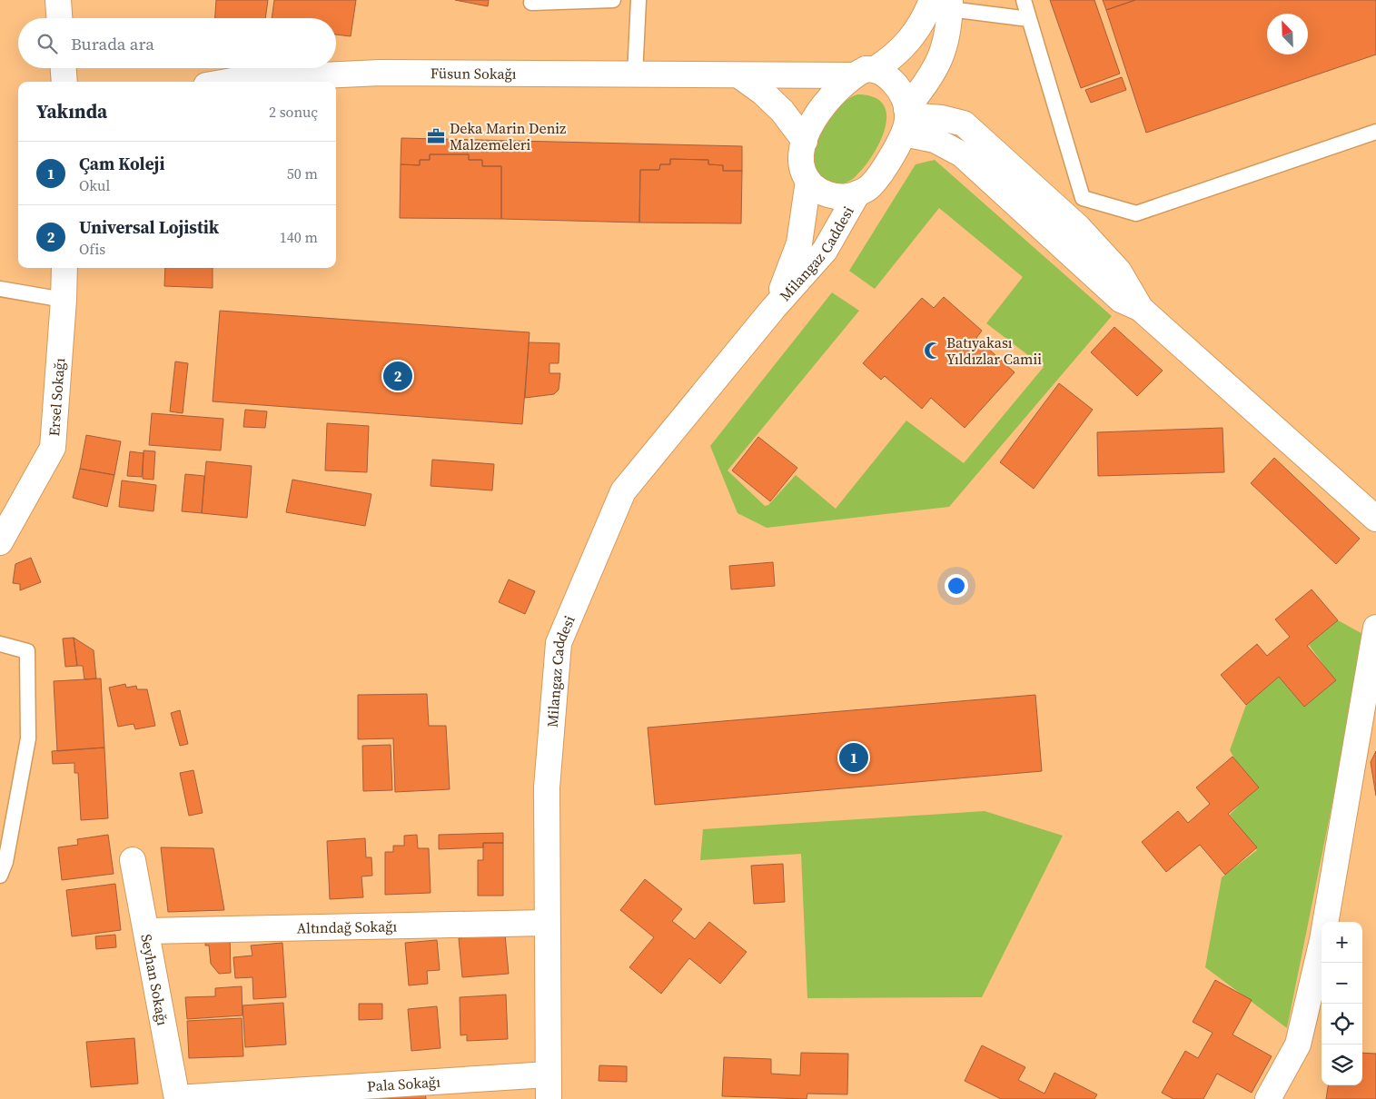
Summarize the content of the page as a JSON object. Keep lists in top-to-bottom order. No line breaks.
{"streets":{"street":["Füsun Sokağı","Milangaz Caddesi","Ersel Sokağı","Altındağ Sokağı","Seyhan Sokağı","Pala Sokağı"]},"crossings":[["Füsun Sokağı","Milangaz Caddesi"],["Milangaz Caddesi","Altındağ Sokağı"],["Milangaz Caddesi","Pala Sokağı"],["Altındağ Sokağı","Seyhan Sokağı"],["Seyhan Sokağı","Pala Sokağı"]],"places":{"office":["Deka Marin Deniz Malzemeleri"],"mosque":["Batıyakası Yıldızlar Camii"]},"north":"top left","page":{"search":"Burada ara","heading":["Yakında","2 sonuç"],"list":[{"mark":"1","name":"Çam Koleji","note":"Okul","value":"50 m"},{"mark":"2","name":"Universal Lojistik","note":"Ofis","value":"140 m"}],"pins":["2","1"],"map_buttons":["+","−"]}}
